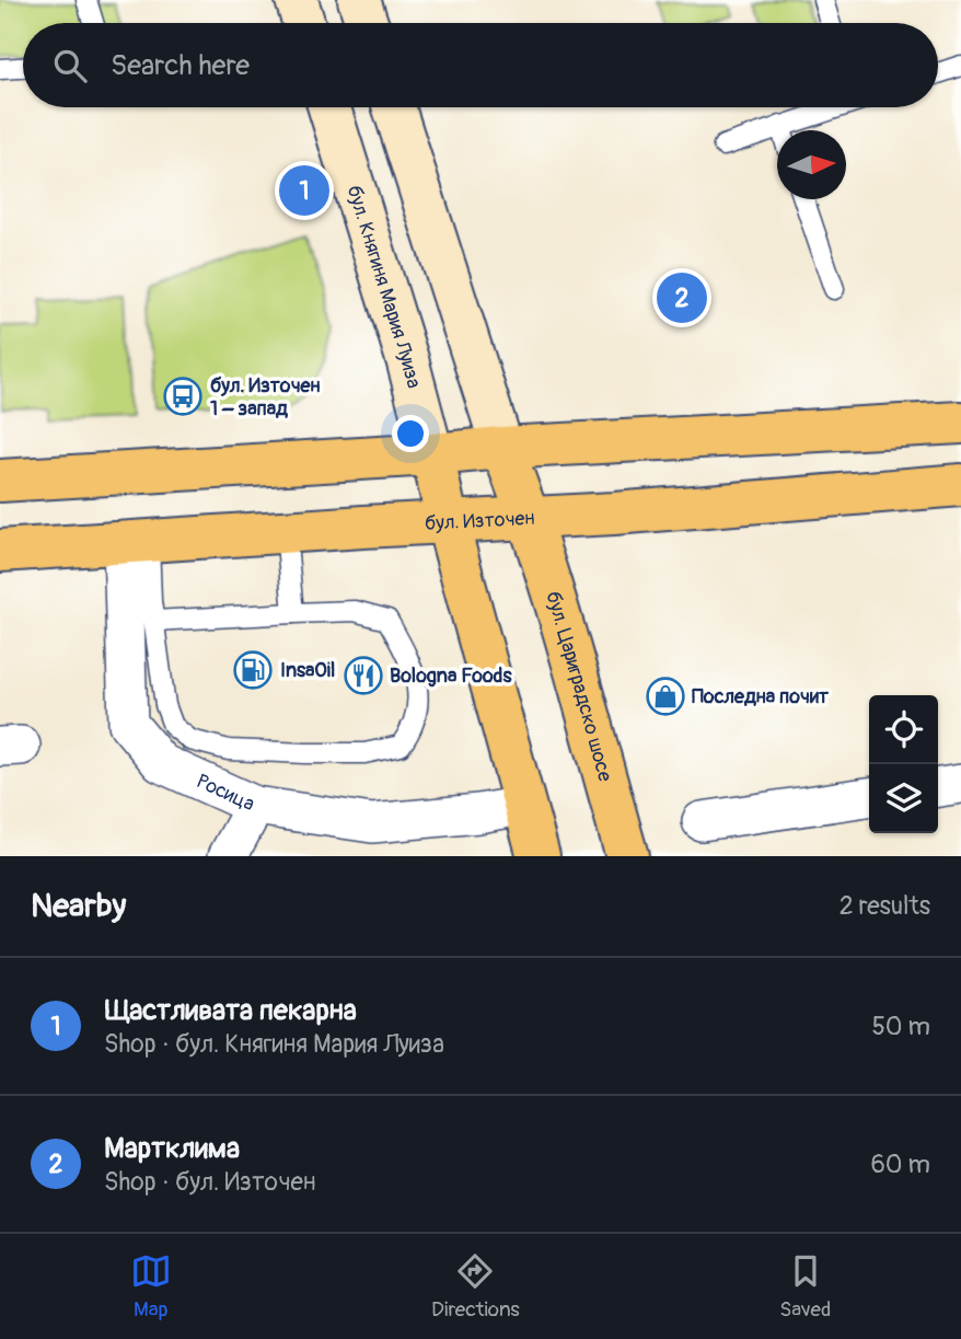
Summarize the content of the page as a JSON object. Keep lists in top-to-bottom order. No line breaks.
{"streets":{"main road":["бул. Княгиня Мария Луиза","бул. Източен","бул. Цариградско шосе"],"street":["Росица"]},"crossings":[["бул. Княгиня Мария Луиза","бул. Източен"],["бул. Източен","бул. Цариградско шосе"],["бул. Източен","Росица"]],"places":{"bus stop":["бул. Източен 1 – запад"],"fuel station":["InsaOil"],"restaurant":["Bologna Foods"],"shop":["Последна почит"]},"north":"right","page":{"search":"Search here","pins":["1","2"],"heading":["Nearby","2 results"],"list":[{"mark":"1","name":"Щастливата пекарна","note":"Shop · бул. Княгиня Мария Луиза","value":"50 m"},{"mark":"2","name":"Мартклима","note":"Shop · бул. Източен","value":"60 m"}],"nav":["Map","Directions","Saved"]}}
